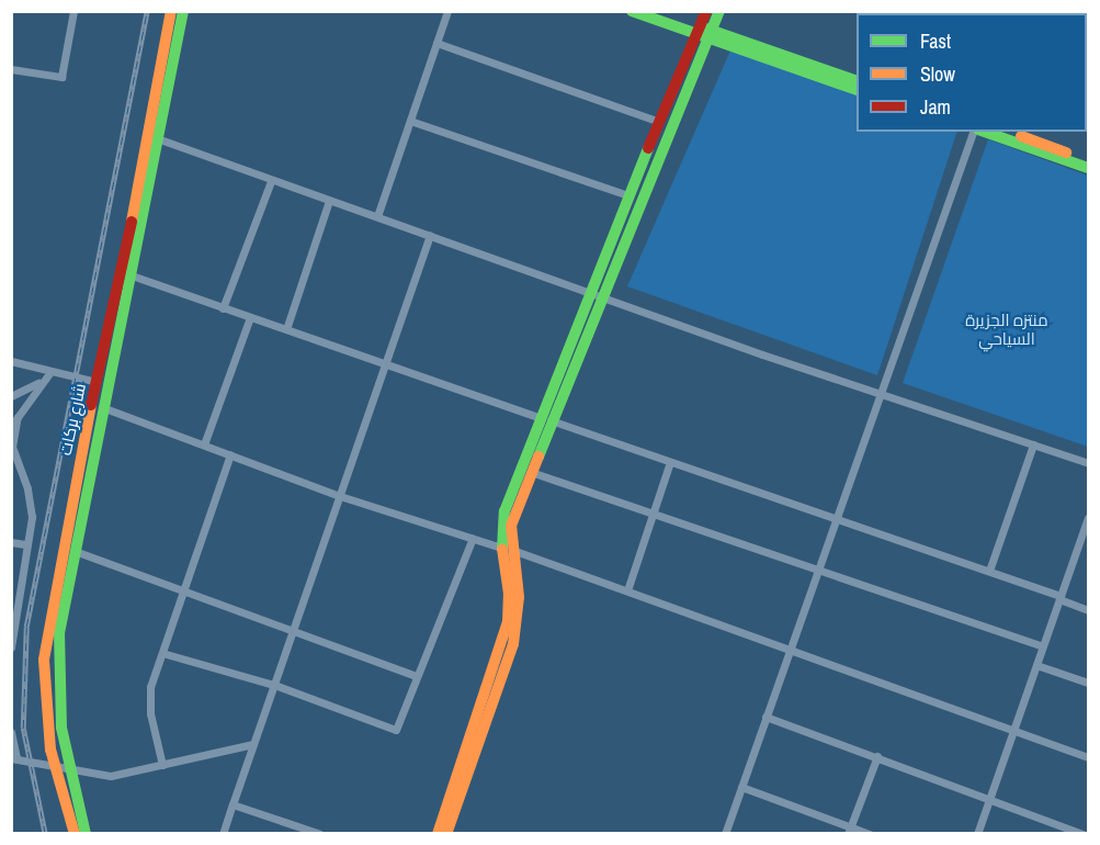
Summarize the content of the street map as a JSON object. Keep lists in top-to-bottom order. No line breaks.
{"streets":{"street":["شارع بركات"]},"parks":["منتزه الجزيرة السياحي"],"legend":["Fast","Slow","Jam"]}
